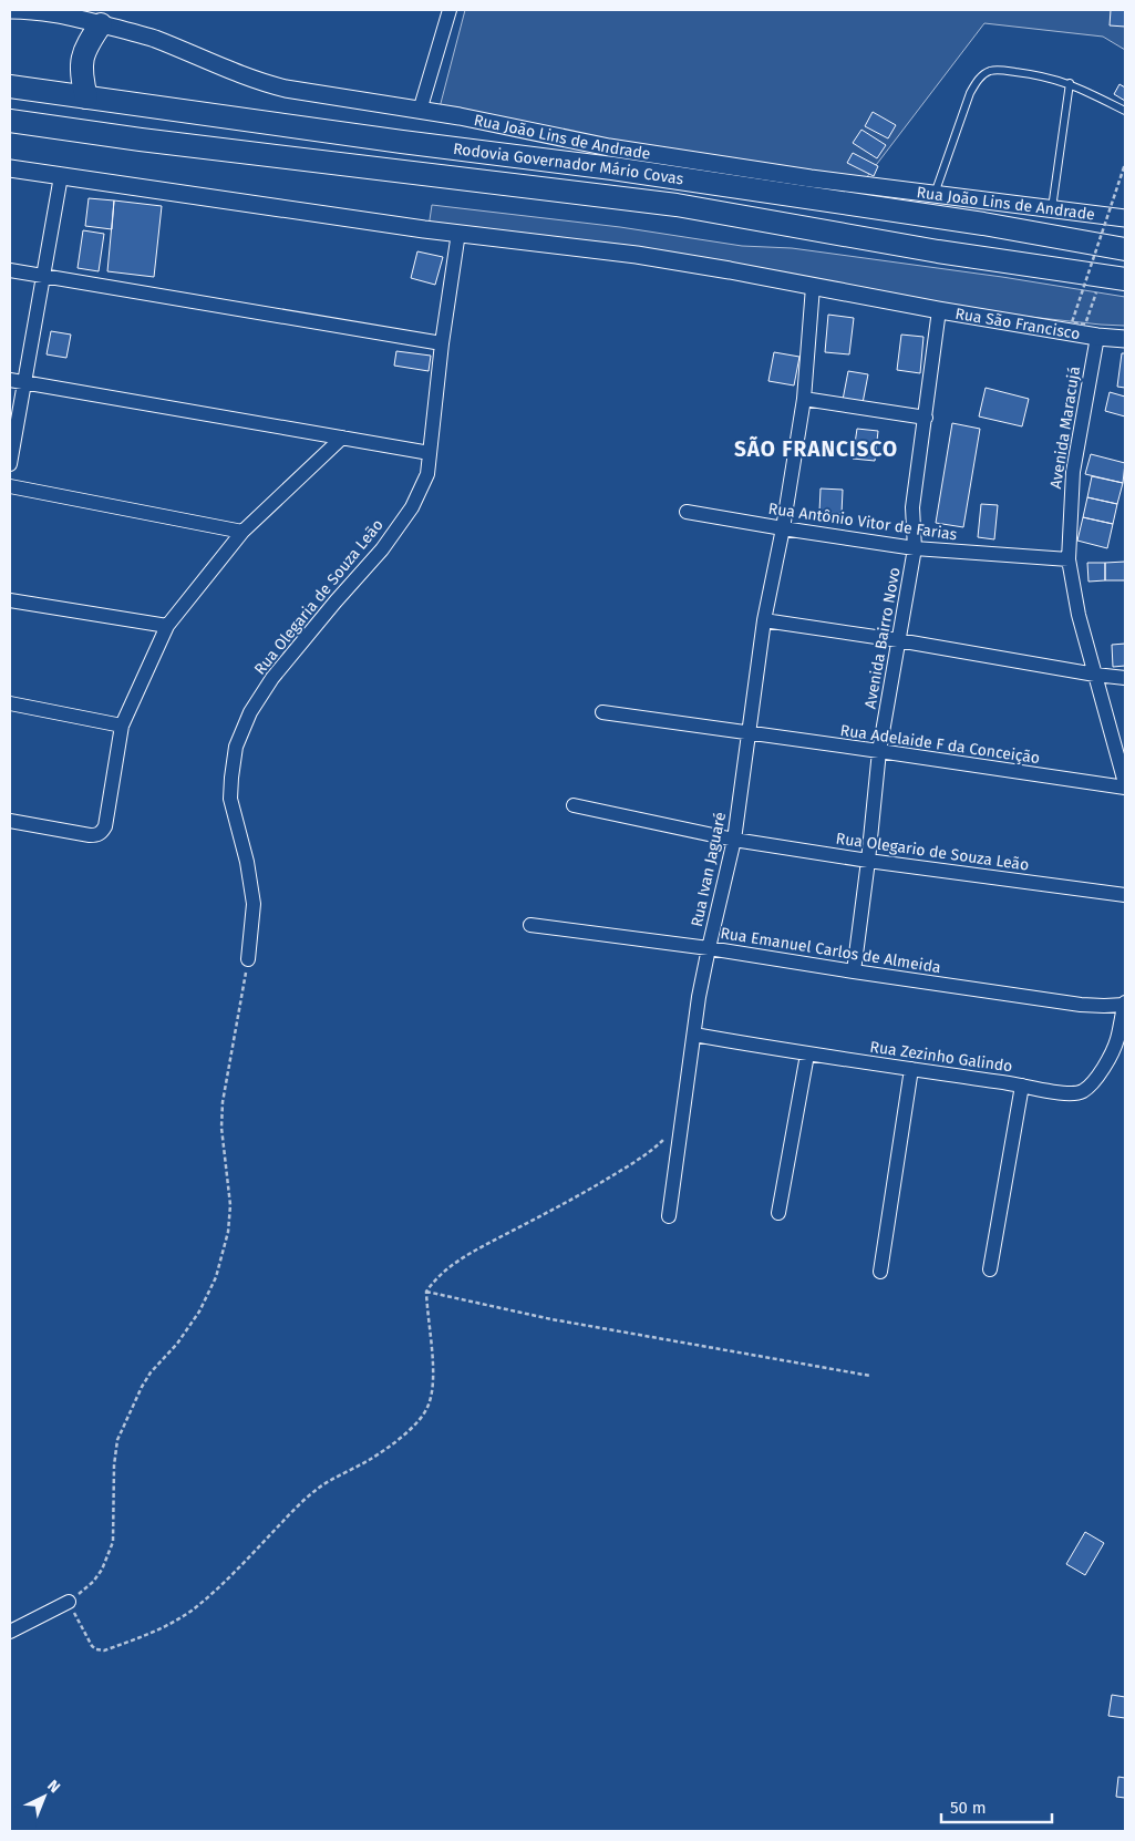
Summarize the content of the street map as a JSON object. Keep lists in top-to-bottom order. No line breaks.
{"streets":{"highway":["Rodovia Governador Mário Covas"],"street":["Rua João Lins de Andrade","Rua São Francisco","Avenida Maracujá","Rua Antônio Vitor de Farias","Rua Olegaria de Souza Leão","Avenida Bairro Novo","Rua Adelaide F da Conceição","Rua Olegario de Souza Leão","Rua Ivan Jaguaré","Rua Emanuel Carlos de Almeida","Rua Zezinho Galindo"]},"crossings":[["Rua São Francisco","Avenida Maracujá"],["Rua São Francisco","Rua Olegaria de Souza Leão"],["Rua São Francisco","Avenida Bairro Novo"],["Rua São Francisco","Rua Ivan Jaguaré"],["Avenida Maracujá","Rua Antônio Vitor de Farias"],["Rua Antônio Vitor de Farias","Avenida Bairro Novo"],["Rua Antônio Vitor de Farias","Rua Ivan Jaguaré"],["Avenida Bairro Novo","Rua Adelaide F da Conceição"],["Avenida Bairro Novo","Rua Olegario de Souza Leão"],["Avenida Bairro Novo","Rua Emanuel Carlos de Almeida"],["Rua Adelaide F da Conceição","Rua Ivan Jaguaré"],["Rua Olegario de Souza Leão","Rua Ivan Jaguaré"],["Rua Ivan Jaguaré","Rua Emanuel Carlos de Almeida"],["Rua Ivan Jaguaré","Rua Zezinho Galindo"],["Rua Emanuel Carlos de Almeida","Rua Zezinho Galindo"]],"districts":["SÃO FRANCISCO"],"scale_bar":"50 m","north":"top right"}
